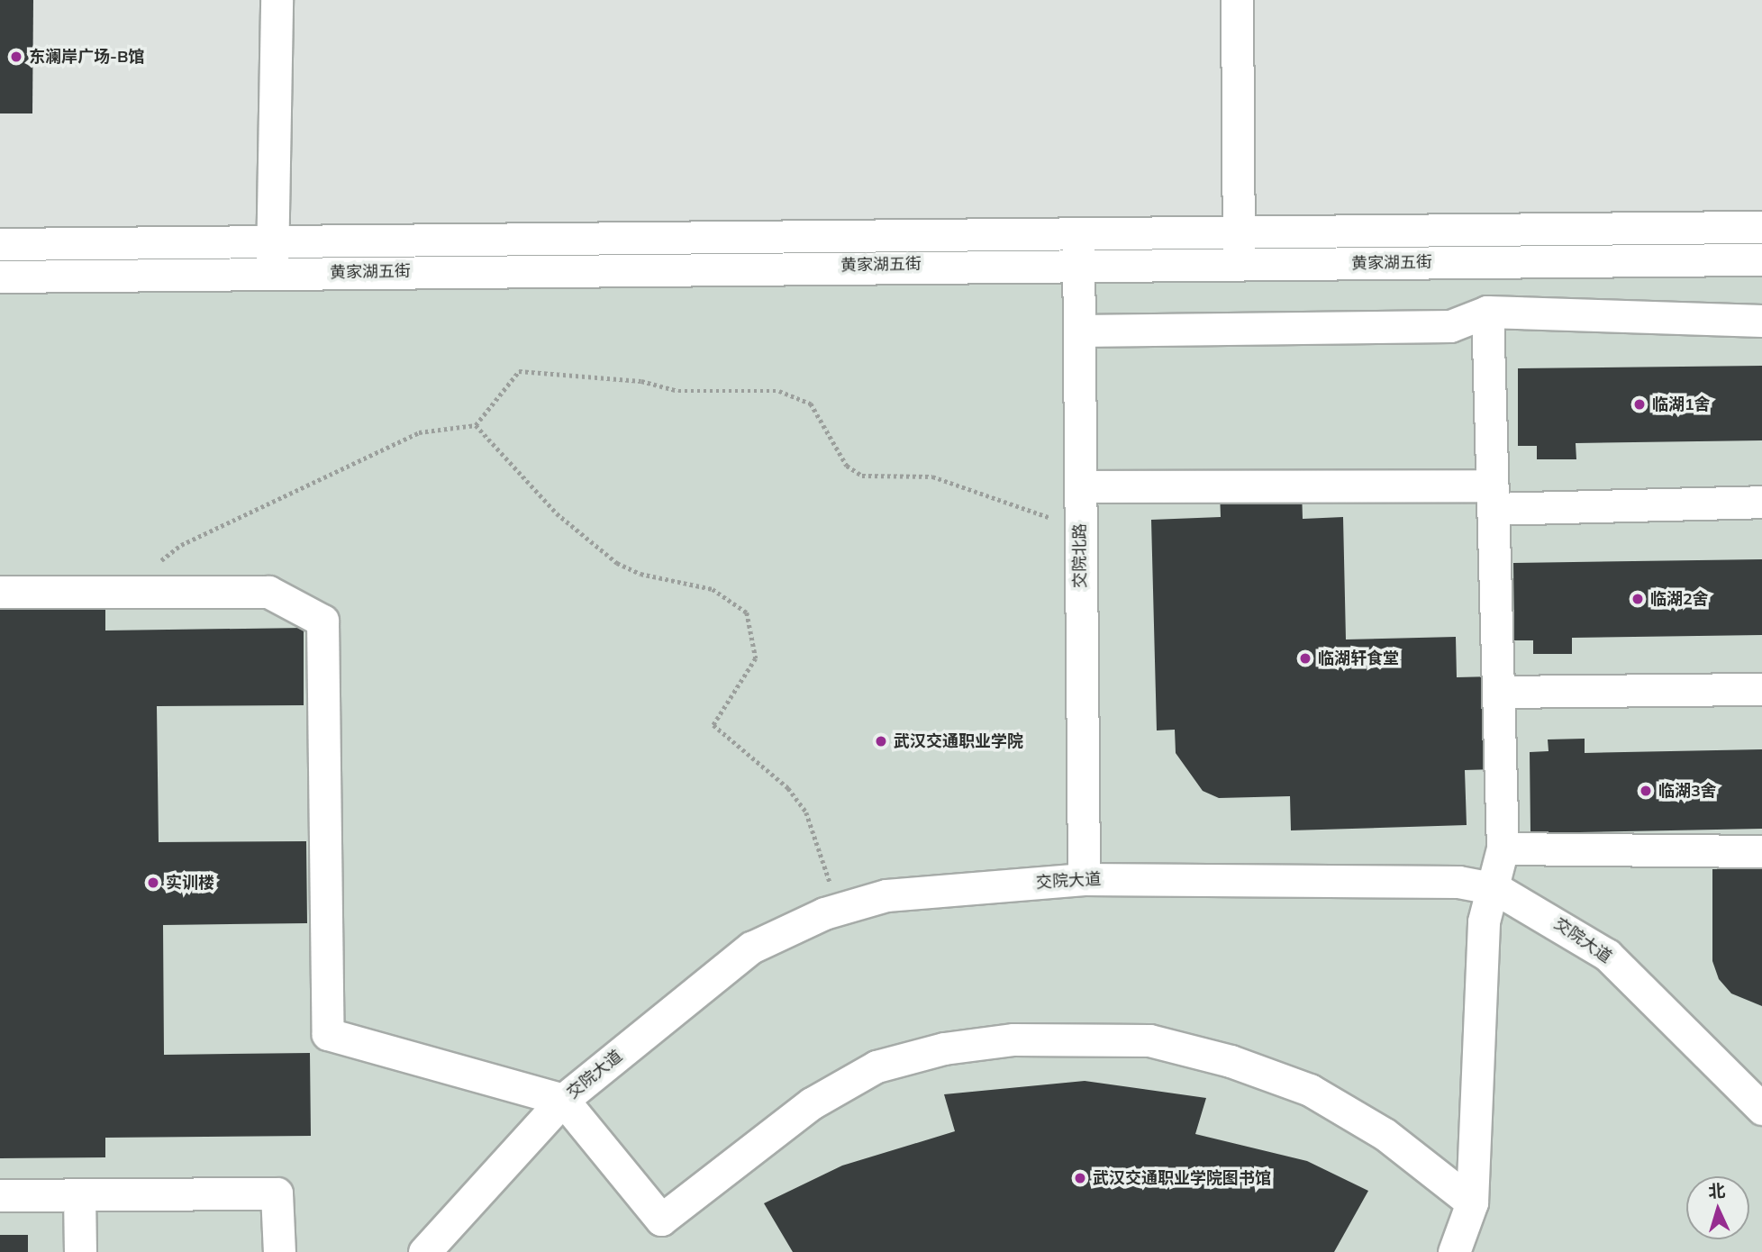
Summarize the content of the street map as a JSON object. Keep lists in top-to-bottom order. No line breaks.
{"streets":{"street":["黄家湖五街","交院北路","交院大道"]},"crossings":[["黄家湖五街","交院北路"],["交院北路","交院大道"]],"places":["东澜岸广场-B馆","临湖1舍","临湖2舍","临湖轩食堂","武汉交通职业学院","临湖3舍","实训楼","武汉交通职业学院图书馆"],"north":"top"}
